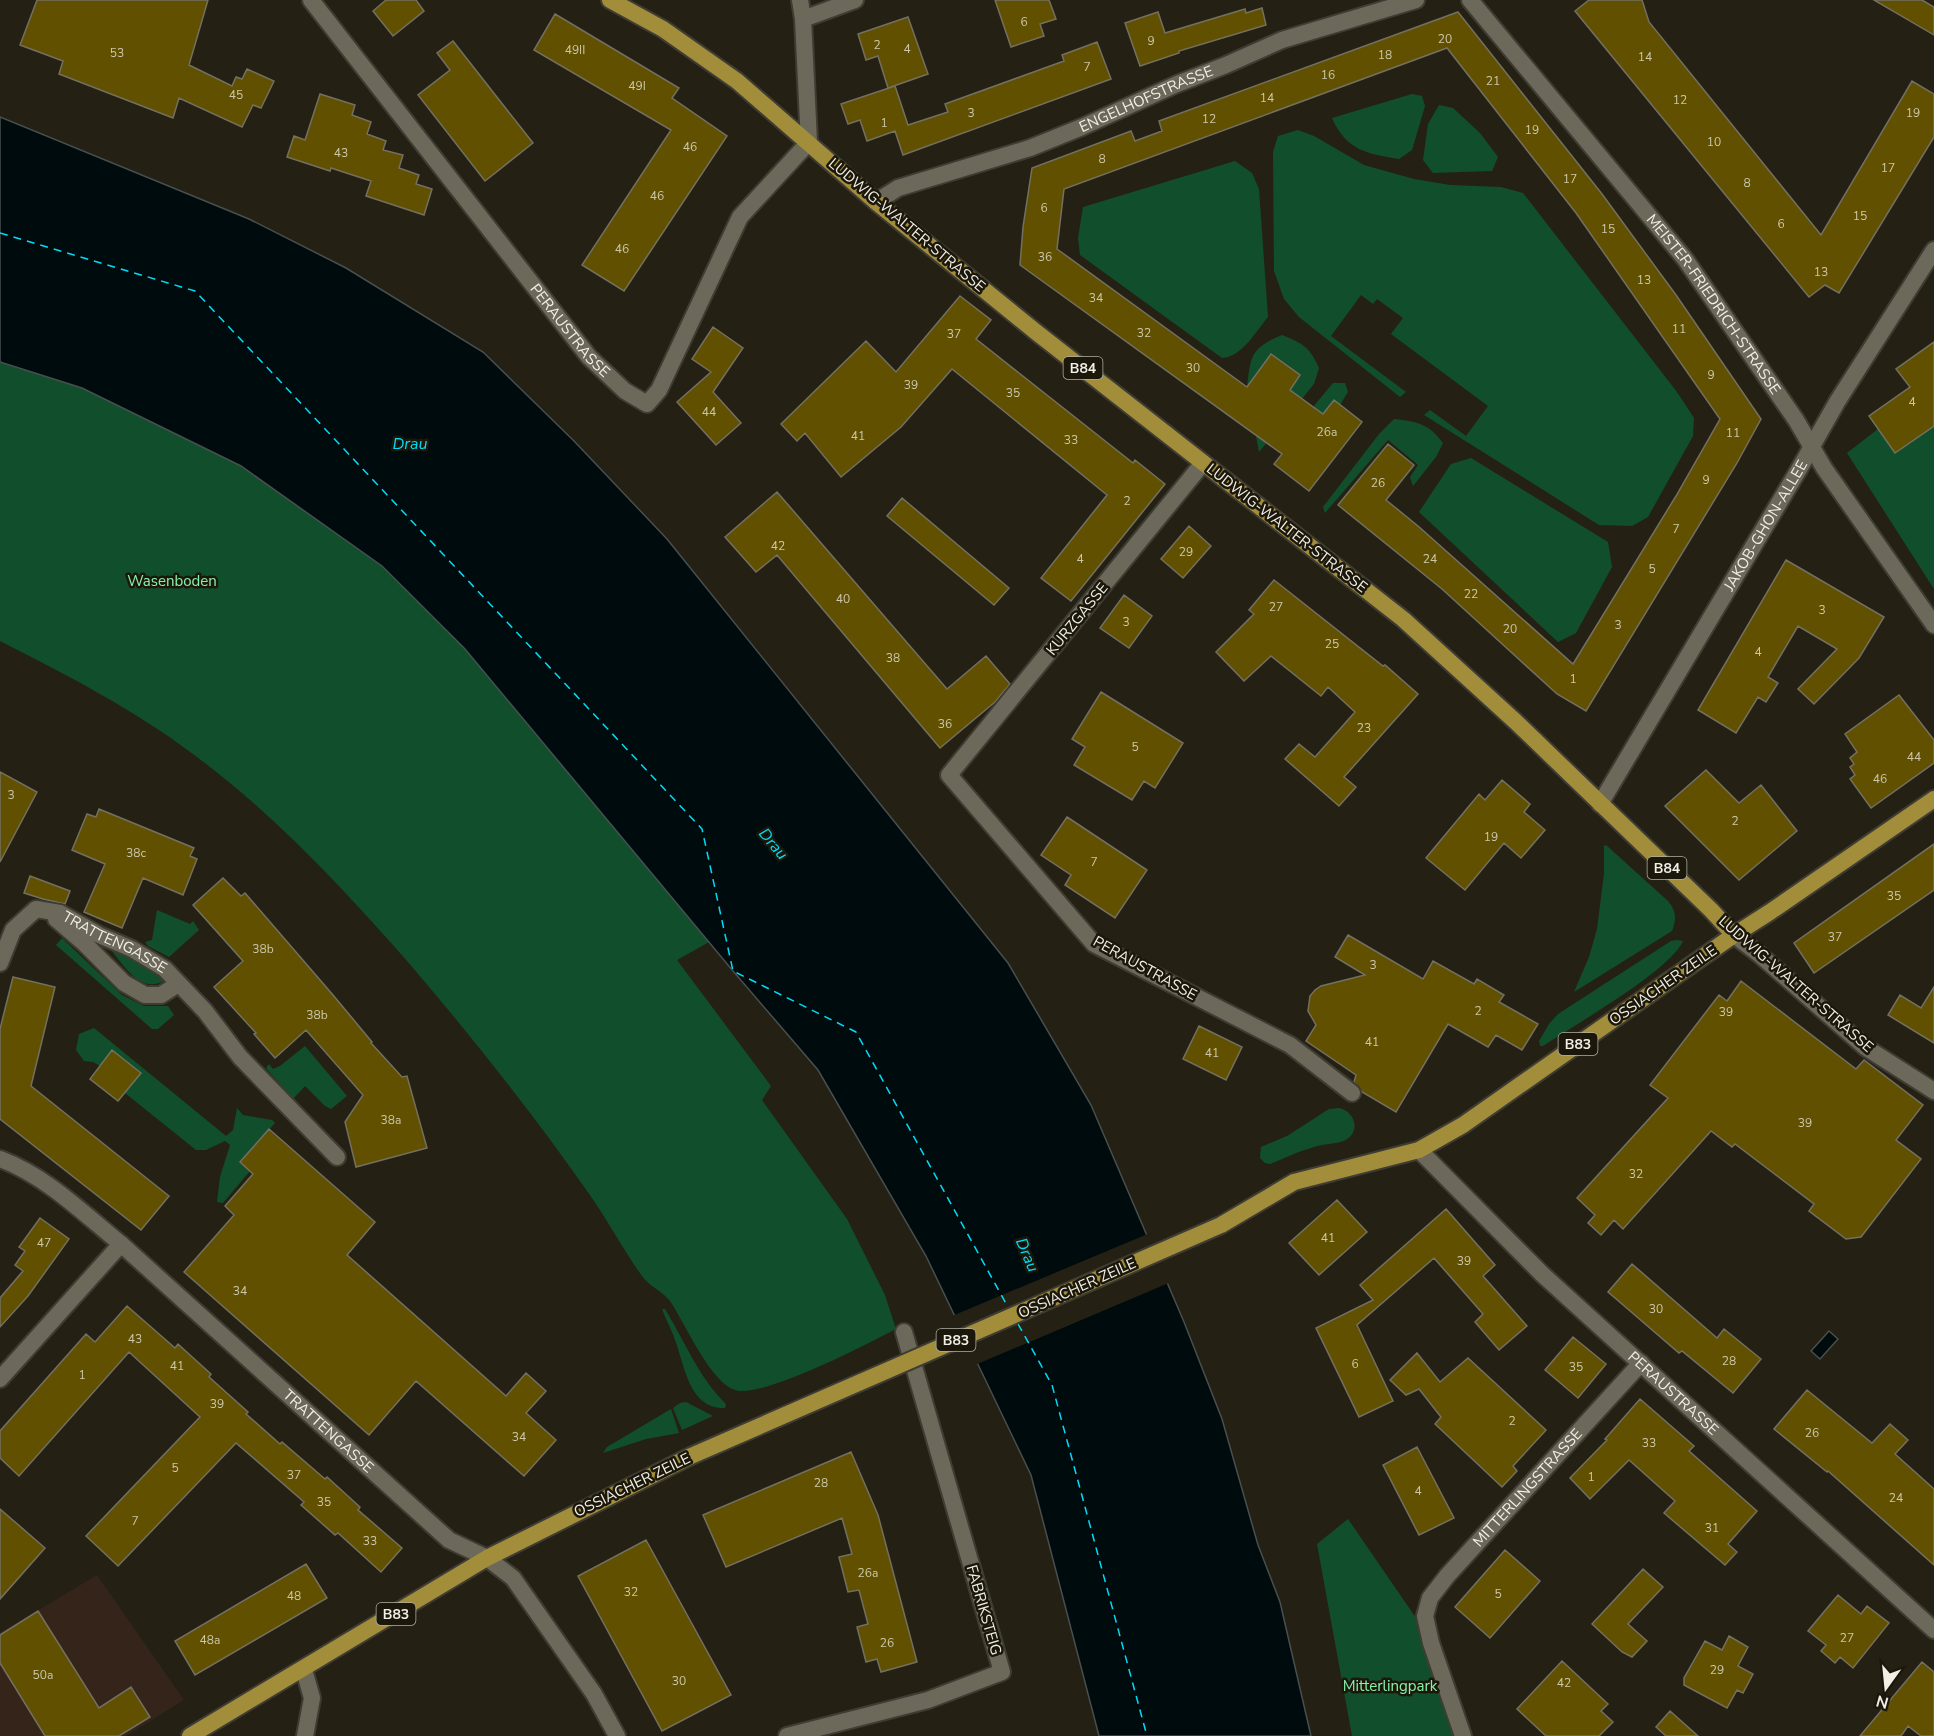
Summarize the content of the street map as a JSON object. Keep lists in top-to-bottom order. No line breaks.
{"streets":{"main road":["LUDWIG-WALTER-STRASSE","B84","OSSIACHER ZEILE","B83"],"street":["ENGELHOFSTRASSE","MEISTER-FRIEDRICH-STRASSE","PERAUSTRASSE","JAKOB-GHON-ALLEE","KURZGASSE","TRATTENGASSE","MITTERLINGSTRASSE","FABRIKSTEIG"]},"crossings":[["ENGELHOFSTRASSE","LUDWIG-WALTER-STRASSE"],["LUDWIG-WALTER-STRASSE","PERAUSTRASSE"],["LUDWIG-WALTER-STRASSE","JAKOB-GHON-ALLEE"],["LUDWIG-WALTER-STRASSE","KURZGASSE"],["LUDWIG-WALTER-STRASSE","OSSIACHER ZEILE"],["MEISTER-FRIEDRICH-STRASSE","JAKOB-GHON-ALLEE"],["PERAUSTRASSE","KURZGASSE"],["PERAUSTRASSE","OSSIACHER ZEILE"],["PERAUSTRASSE","MITTERLINGSTRASSE"],["TRATTENGASSE","OSSIACHER ZEILE"]],"water":["Drau"],"parks":["Wasenboden","Mitterlingpark"],"house_numbers":["6","20","9","2","4","49II","53","18","14","7","16","21","49I","45","14","12","3","19","12","1","19","10","46","43","8","17","17","8","46","6","15","6","15","46","36","13","13","34","11","32","37","30","9","39","35","4","44","26a","11","41","33","9","26","2","7","42","29","4","24","5","22","40","27","3","3","3","20","25","4","38","1","36","23","5","44","46","3","2","19","38c","7","35","37","38b","3","2","39","38b","41","41","38a","39","32","41","47","39","34","30","43","28","6","41","35","1","39","2","26","34","33","5","37","1","28","4","24","35","7","31","33","26a","32","5","48","27","48a","26","29","50a","30","42"],"north":"bottom"}
